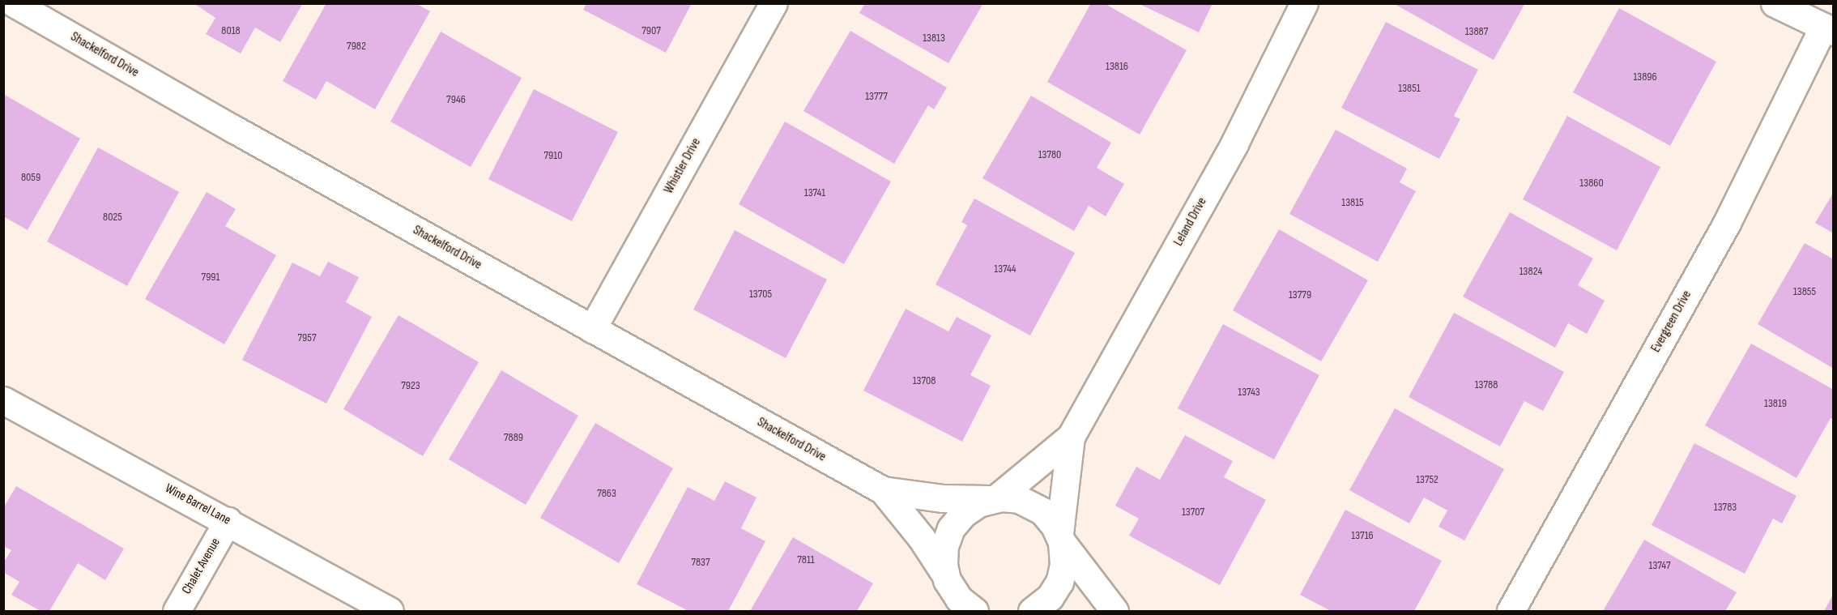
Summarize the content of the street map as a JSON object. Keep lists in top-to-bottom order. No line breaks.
{"streets":{"street":["Shackelford Drive","Whistler Drive","Leland Drive","Evergreen Drive","Wine Barrel Lane","Chalet Avenue"]},"crossings":[["Shackelford Drive","Whistler Drive"],["Shackelford Drive","Leland Drive"],["Wine Barrel Lane","Chalet Avenue"]],"house_numbers":["8018","7907","13887","13813","7982","13816","13896","13851","13777","7946","13780","7910","8059","13860","13741","13815","8025","13744","13824","7991","13855","13705","13779","7957","13708","13788","7923","13743","13819","7889","13752","7863","13783","13707","13716","7811","7837","13747"]}
